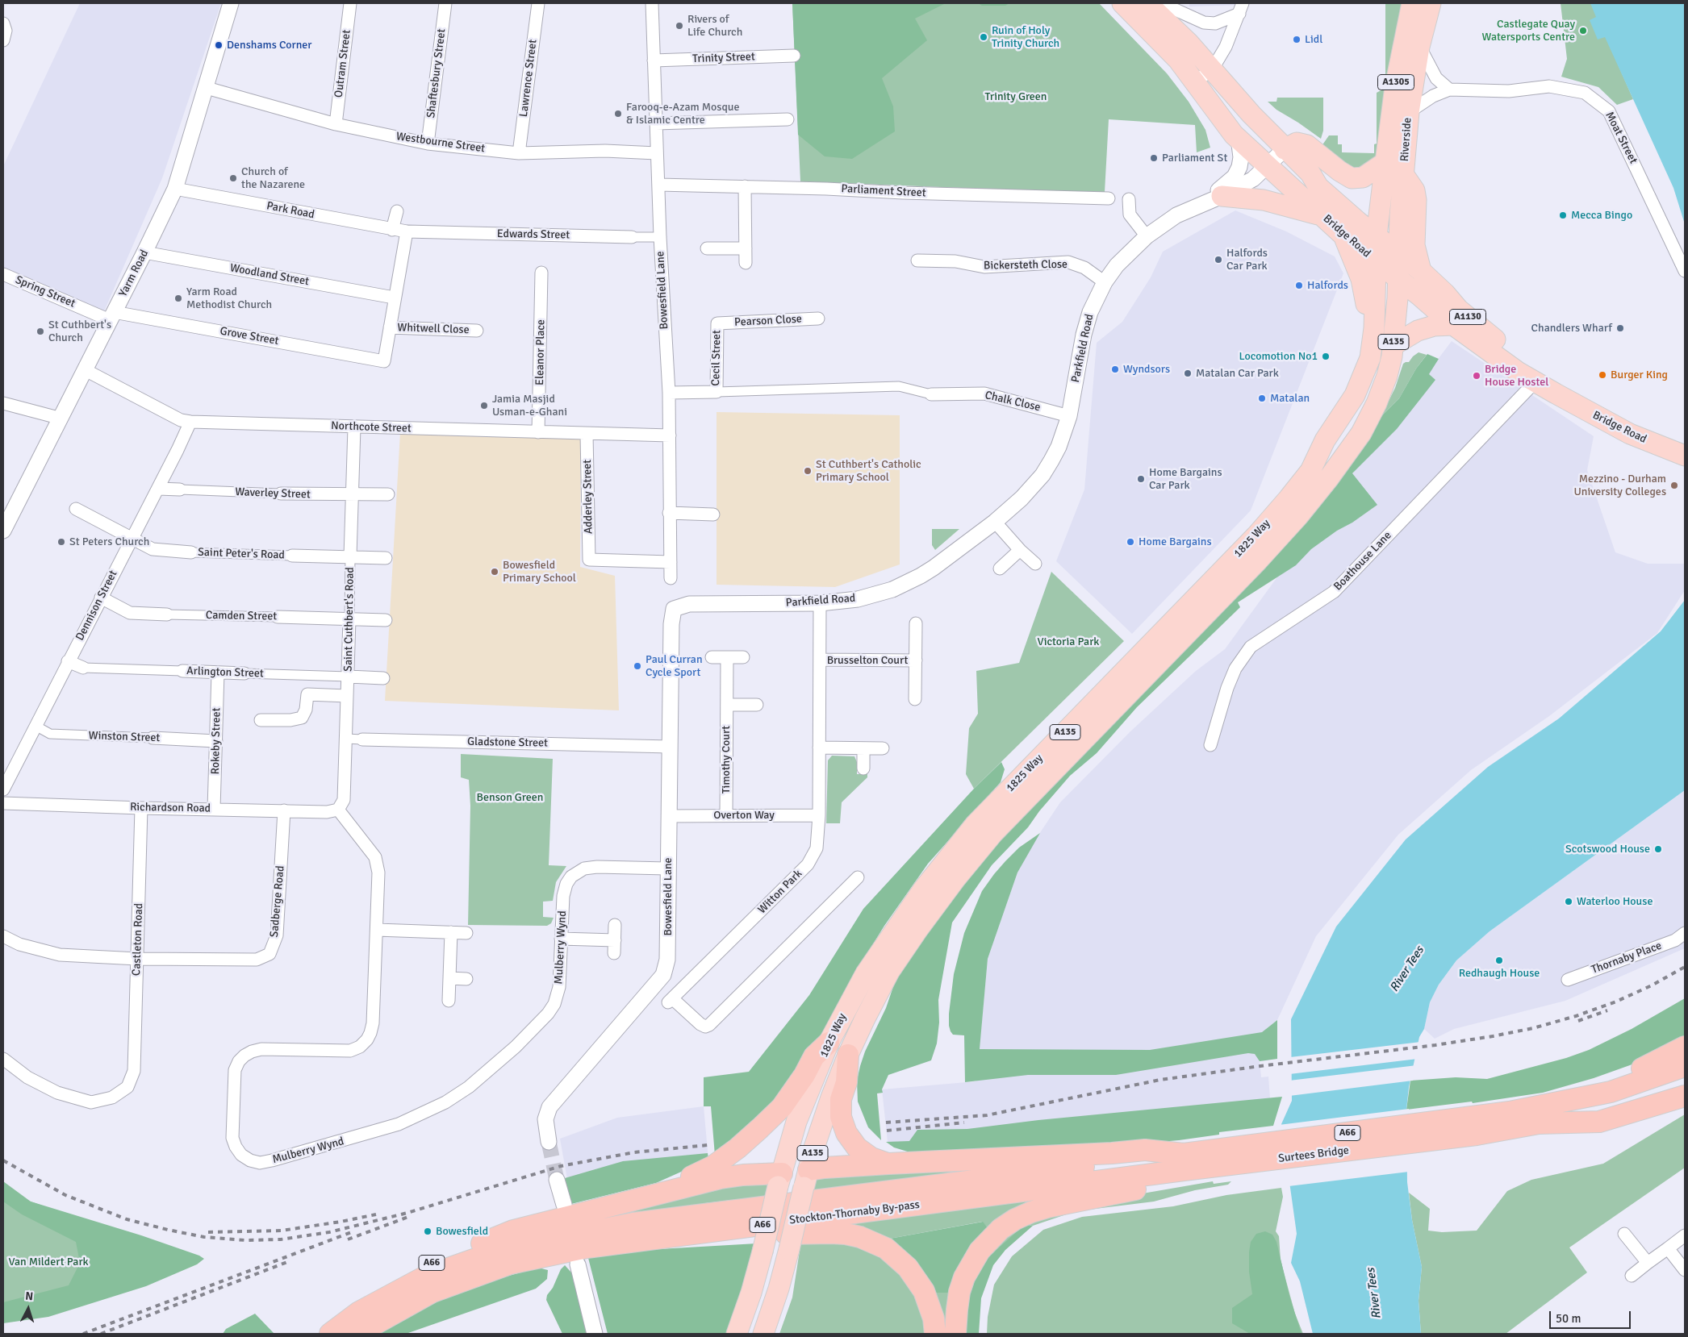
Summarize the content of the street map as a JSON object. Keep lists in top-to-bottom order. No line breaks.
{"streets":{"highway":["A66","Surtees Bridge","Stockton-Thornaby By-pass"],"main road":["A1305","Riverside","Bridge Road","A1130","A135","1825 Way"],"street":["Trinity Street","Outram Street","Shaftesbury Street","Lawrence Street","Moat Street","Westbourne Street","Parliament Street","Park Road","Edwards Street","Bickersteth Close","Yarm Road","Woodland Street","Bowesfield Lane","Spring Street","Pearson Close","Whitwell Close","Grove Street","Parkfield Road","Eleanor Place","Cecil Street","Chalk Close","Northcote Street","Waverley Street","Adderley Street","Saint Peter's Road","Boathouse Lane","Dennison Street","Camden Street","Saint Cuthbert's Road","Brusselton Court","Arlington Street","Winston Street","Rokeby Street","Gladstone Street","Timothy Court","Richardson Road","Overton Way","Witton Park","Sadberge Road","Castleton Road","Mulberry Wynd","Thornaby Place"]},"crossings":[["Trinity Street","Bowesfield Lane"],["Outram Street","Westbourne Street"],["Shaftesbury Street","Westbourne Street"],["Lawrence Street","Westbourne Street"],["Moat Street","Riverside"],["Riverside","Bridge Road"],["Riverside","1825 Way"],["Westbourne Street","Yarm Road"],["Westbourne Street","Bowesfield Lane"],["Parliament Street","Bowesfield Lane"],["Park Road","Edwards Street"],["Park Road","Yarm Road"],["Edwards Street","Bowesfield Lane"],["Bridge Road","A135"],["Bridge Road","Parkfield Road"],["Bridge Road","1825 Way"],["Bridge Road","Boathouse Lane"],["Bickersteth Close","Parkfield Road"],["Yarm Road","Woodland Street"],["Yarm Road","Spring Street"],["Yarm Road","Grove Street"],["Yarm Road","Northcote Street"],["Bowesfield Lane","Parkfield Road"],["Bowesfield Lane","Northcote Street"],["Bowesfield Lane","Adderley Street"],["Bowesfield Lane","Gladstone Street"],["Bowesfield Lane","Overton Way"],["Bowesfield Lane","Mulberry Wynd"],["Spring Street","Grove Street"],["Pearson Close","Cecil Street"],["Whitwell Close","Grove Street"],["A135","1825 Way"],["Parkfield Road","Chalk Close"],["Parkfield Road","Witton Park"],["Eleanor Place","Northcote Street"],["Northcote Street","Adderley Street"],["Northcote Street","Dennison Street"],["Northcote Street","Saint Cuthbert's Road"],["Waverley Street","Dennison Street"],["Waverley Street","Saint Cuthbert's Road"],["1825 Way","A66"],["Dennison Street","Camden Street"],["Dennison Street","Arlington Street"],["Dennison Street","Winston Street"],["Camden Street","Saint Cuthbert's Road"],["Saint Cuthbert's Road","Arlington Street"],["Saint Cuthbert's Road","Gladstone Street"],["Saint Cuthbert's Road","Richardson Road"],["Saint Cuthbert's Road","Mulberry Wynd"],["Brusselton Court","Witton Park"],["Arlington Street","Rokeby Street"],["Winston Street","Rokeby Street"],["Rokeby Street","Richardson Road"],["Timothy Court","Overton Way"],["Richardson Road","Sadberge Road"],["Richardson Road","Castleton Road"],["Richardson Road","Mulberry Wynd"],["Overton Way","Witton Park"],["Sadberge Road","Castleton Road"],["A66","Surtees Bridge"],["A66","Stockton-Thornaby By-pass"],["Surtees Bridge","Stockton-Thornaby By-pass"]],"water":["River Tees"],"parks":["Trinity Green","Victoria Park","Benson Green","Van Mildert Park"],"places":["Rivers of Life Church","Castlegate Quay Watersports Centre","Ruin of Holy Trinity Church","Lidl","Denshams Corner","Farooq-e-Azam Mosque & Islamic Centre","Parliament St","Church of the Nazarene","Mecca Bingo","Halfords Car Park","Halfords","Yarm Road Methodist Church","Chandlers Wharf","St Cuthbert's Church","Locomotion No1","Wyndsors","Matalan Car Park","Burger King","Bridge House Hostel","Matalan","Jamia Masjid Usman-e-Ghani","St Cuthbert's Catholic Primary School","Home Bargains Car Park","Mezzino - Durham University Colleges","St Peters Church","Home Bargains","Bowesfield Primary School","Paul Curran Cycle Sport","Scotswood House","Waterloo House","Redhaugh House","Bowesfield"],"scale_bar":"50 m","north":"top"}
